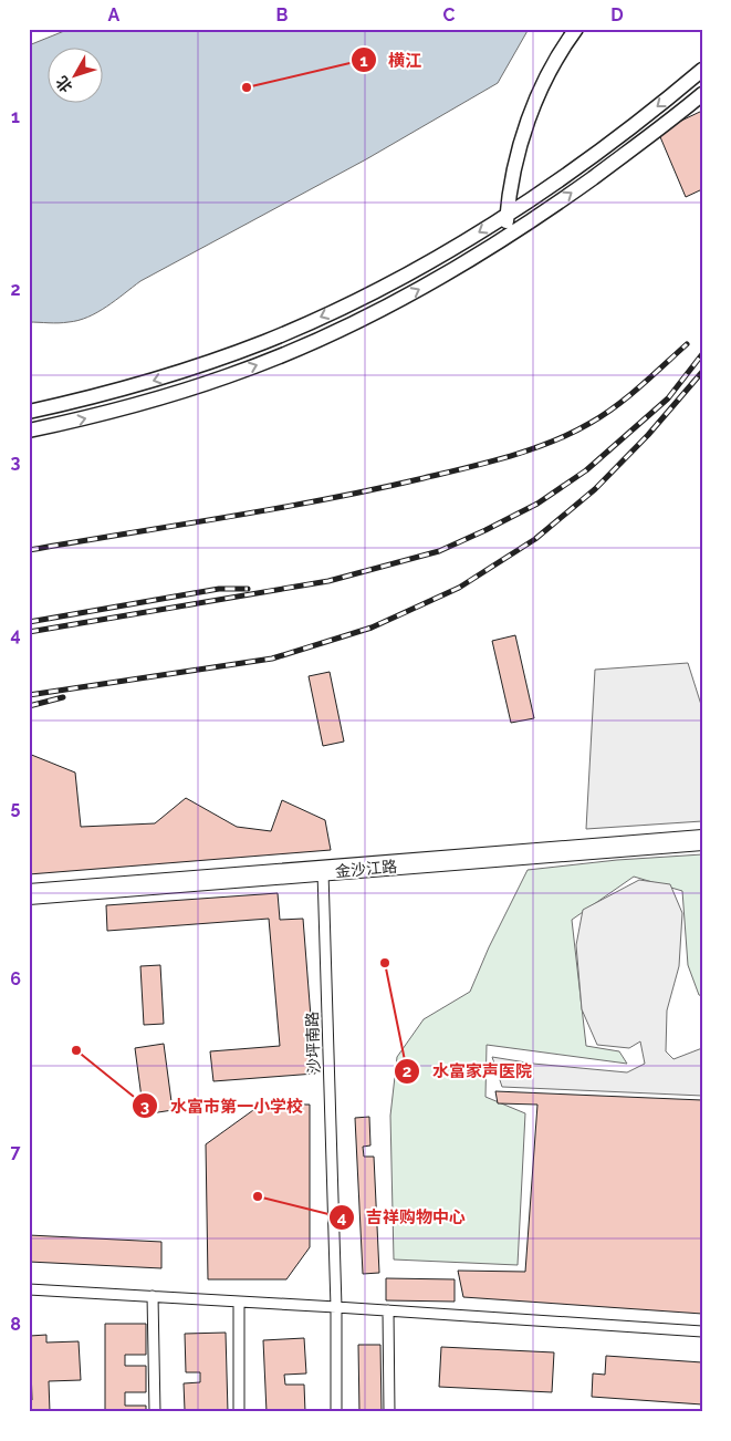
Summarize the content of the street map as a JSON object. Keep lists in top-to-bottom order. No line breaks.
{"streets":{"highway":["金沙江路"],"street":["沙坪南路"]},"crossings":[["金沙江路","沙坪南路"]],"places":["横江","水富家声医院","水富市第一小学校","吉祥购物中心"],"north":"bottom left","grid":{"columns":["A","B","C","D"],"rows":["1","2","3","4","5","6","7","8"]}}
